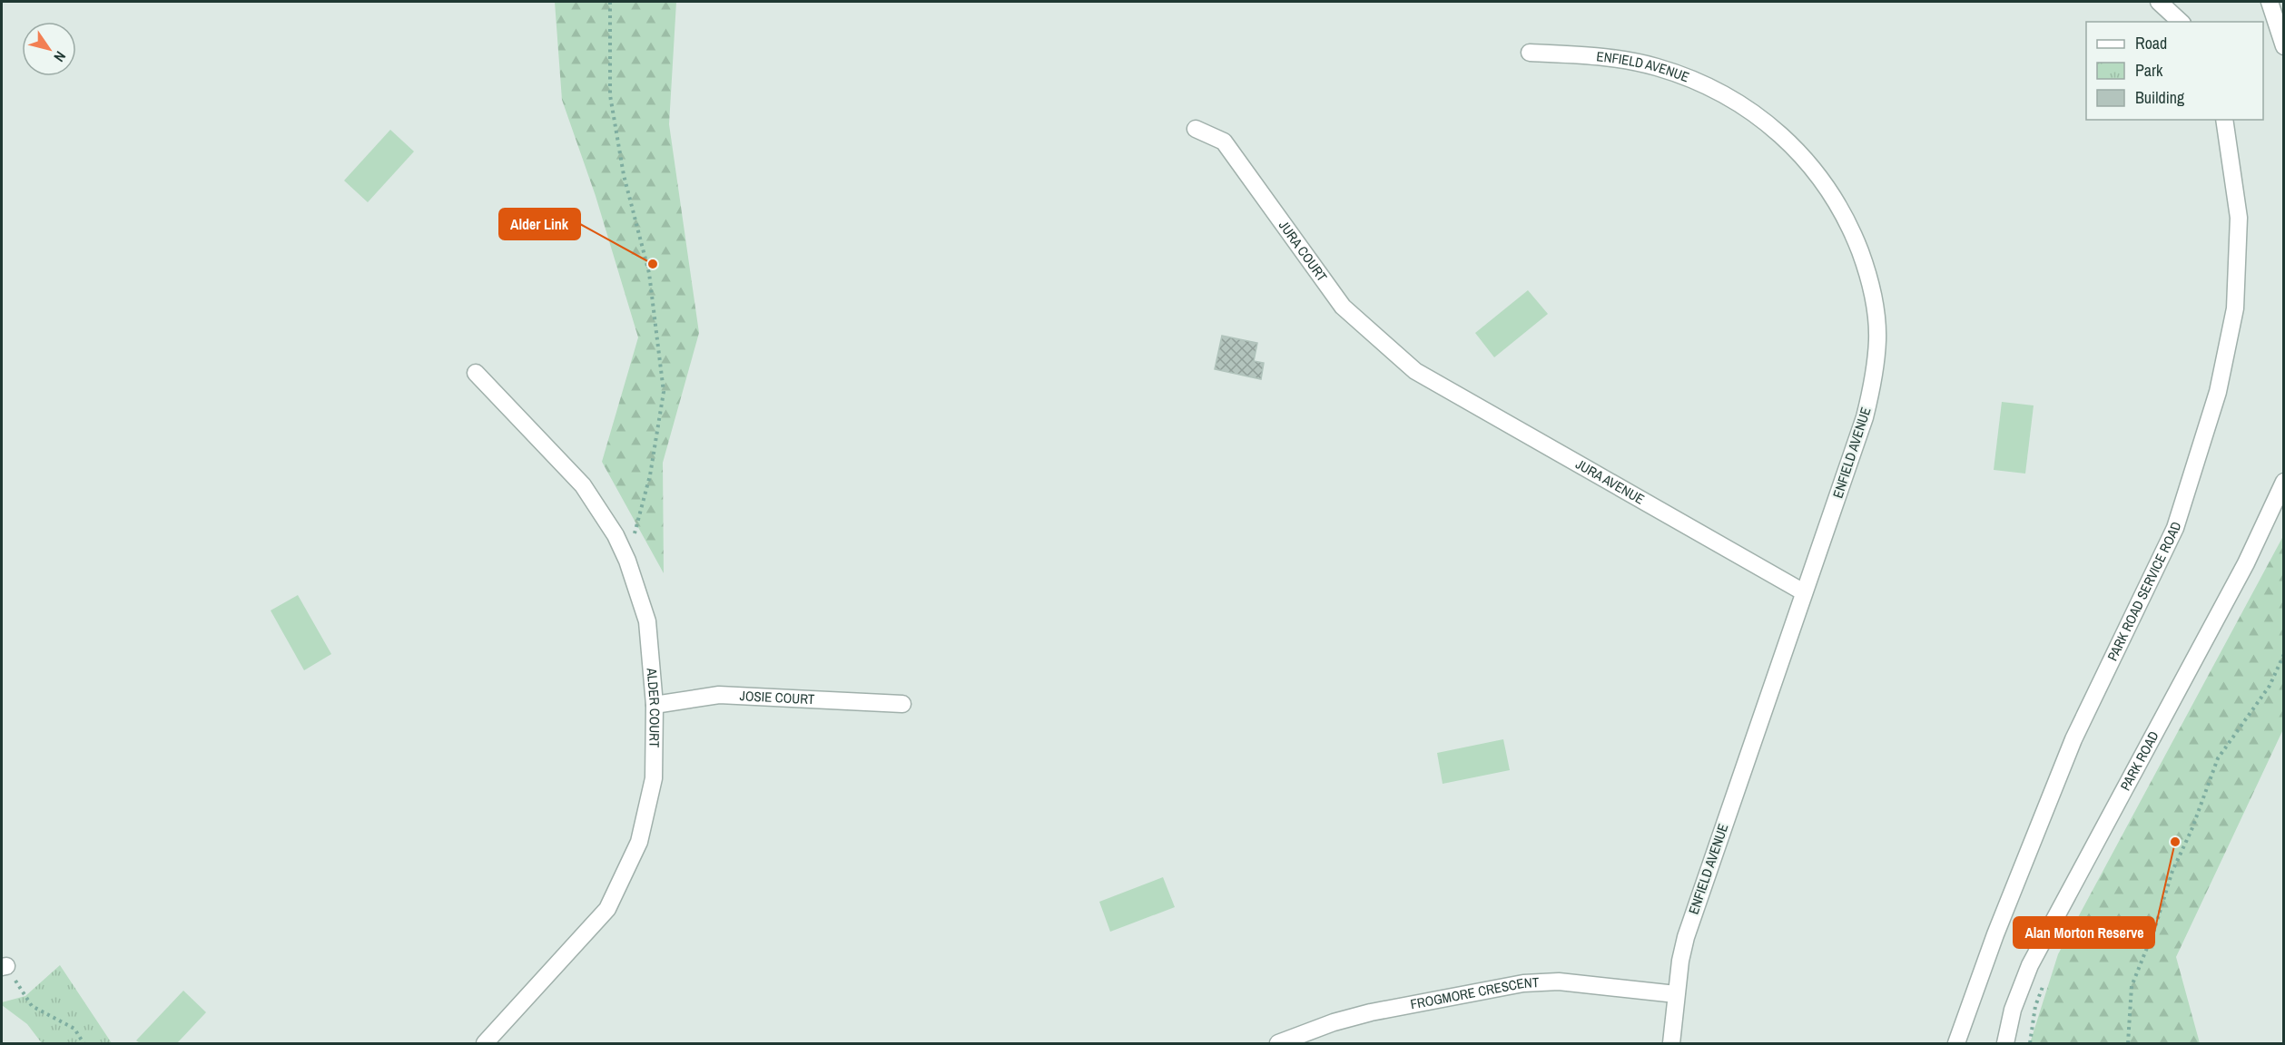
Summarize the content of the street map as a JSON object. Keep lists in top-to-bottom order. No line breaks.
{"streets":{"street":["ENFIELD AVENUE","JURA COURT","JURA AVENUE","PARK ROAD SERVICE ROAD","JOSIE COURT","ALDER COURT","PARK ROAD","FROGMORE CRESCENT"]},"crossings":[["ENFIELD AVENUE","JURA AVENUE"],["ENFIELD AVENUE","FROGMORE CRESCENT"],["JURA COURT","JURA AVENUE"],["JOSIE COURT","ALDER COURT"]],"places":["Alder Link","Alan Morton Reserve"],"legend":["Road","Park","Building"],"north":"bottom right"}
